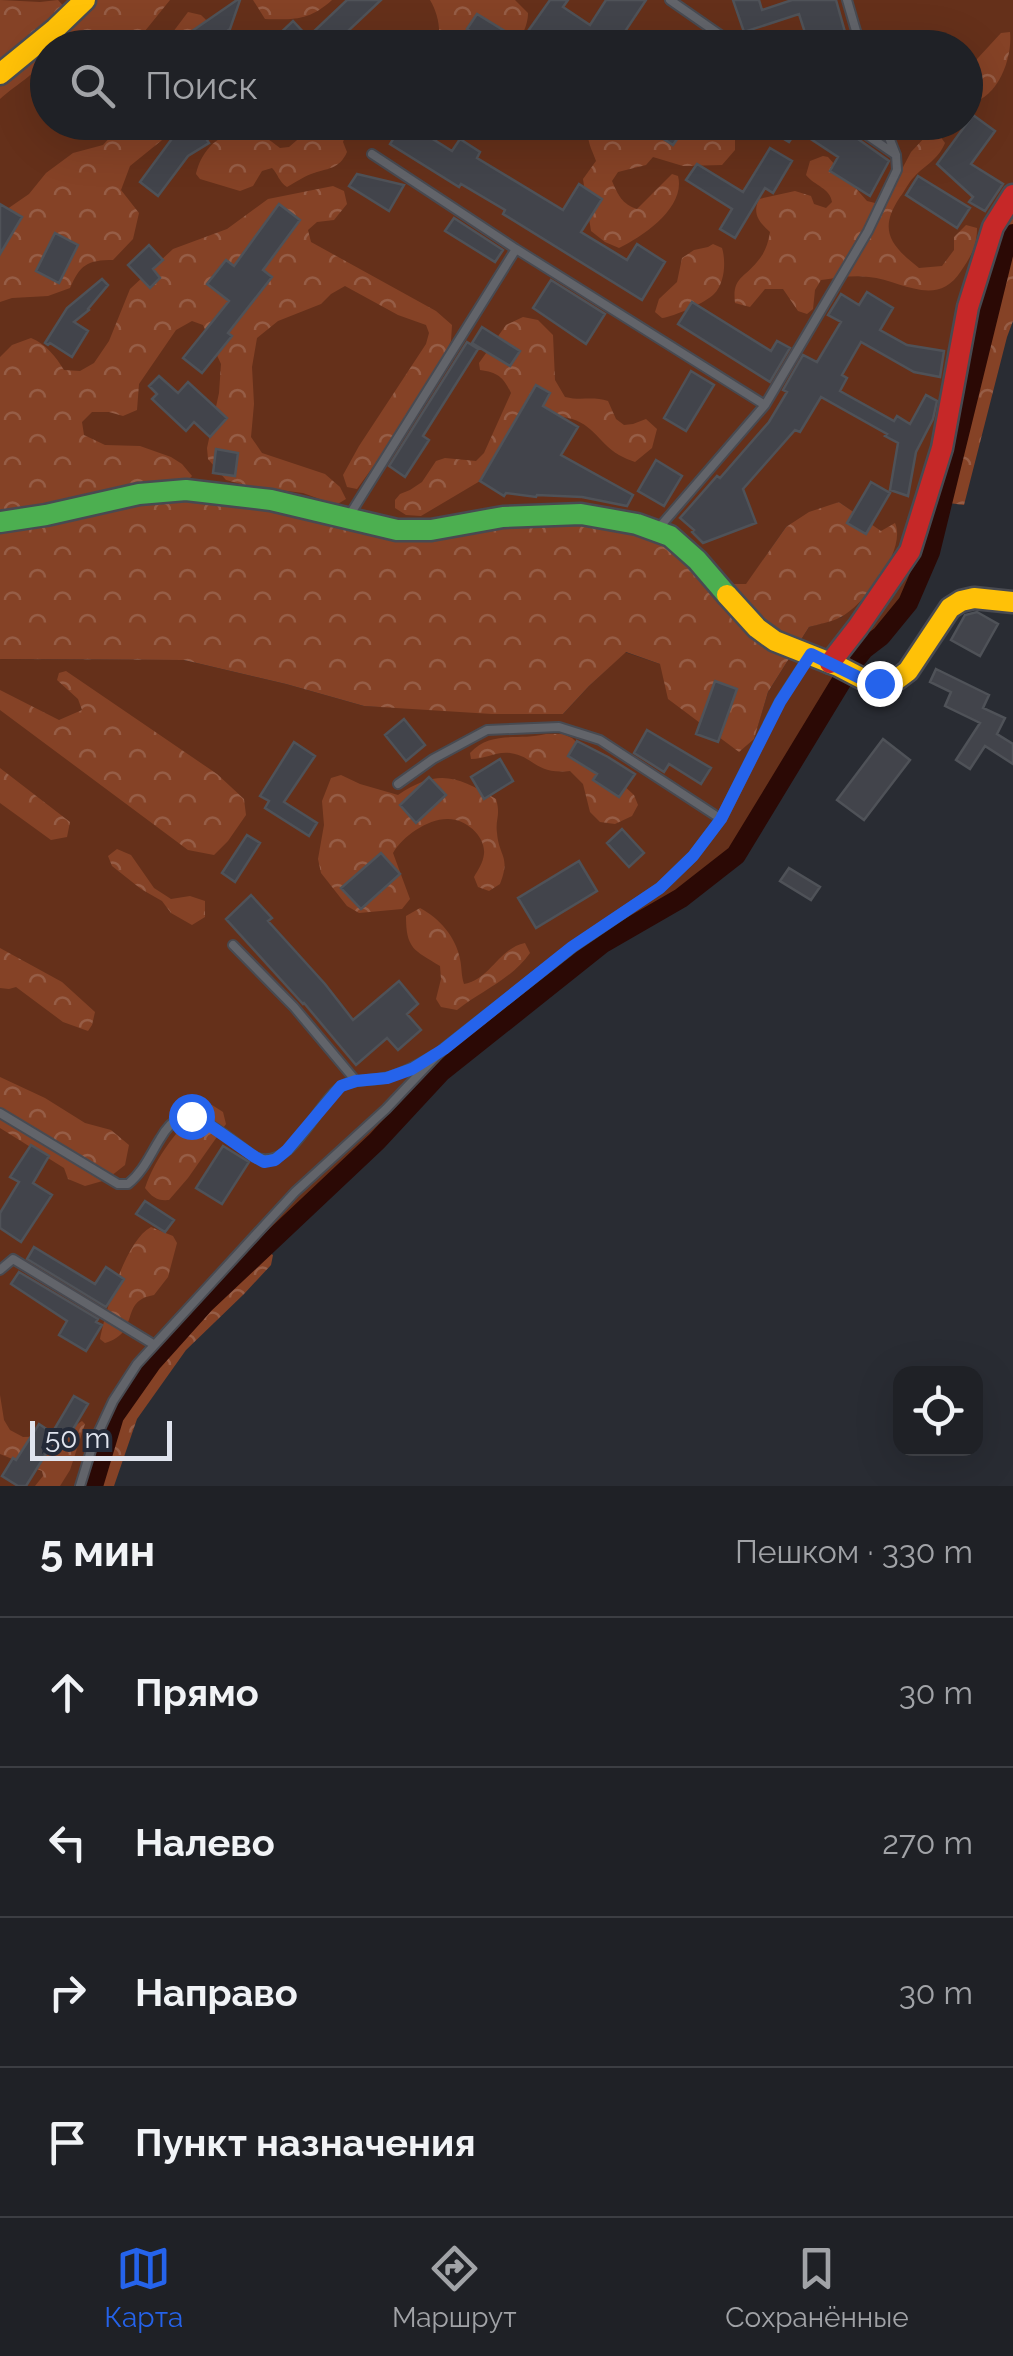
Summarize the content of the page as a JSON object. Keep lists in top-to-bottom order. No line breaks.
{"scale_bar":"50 m","page":{"search":"Поиск","scale":"50 m","heading":["5 мин","Пешком · 330 m"],"list":[["Прямо","30 m"],["Налево","270 m"],["Направо","30 m"],"Пункт назначения"],"nav":["Карта","Маршрут","Сохранённые"]}}
